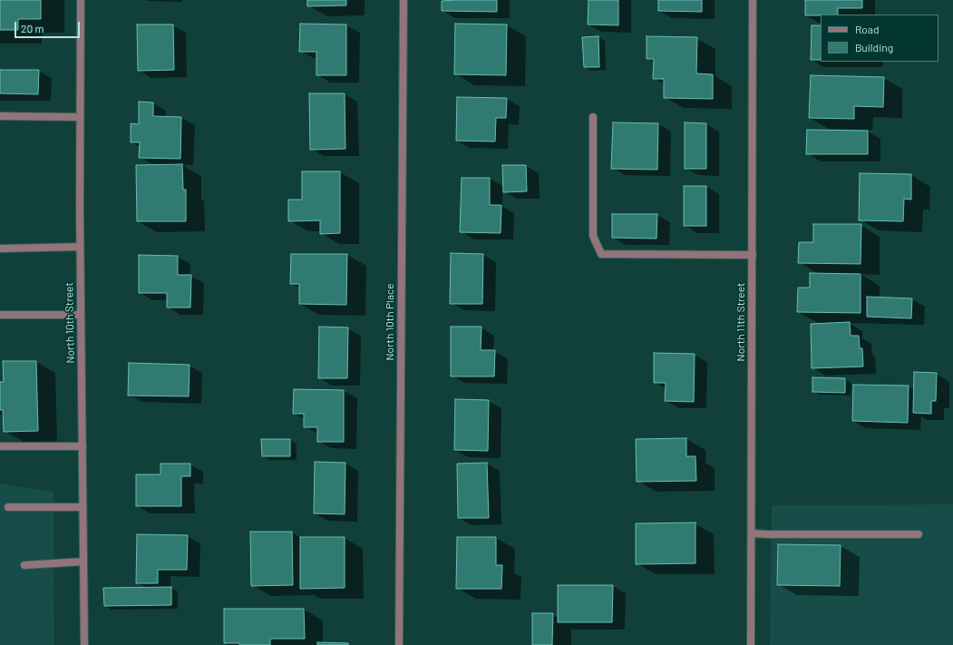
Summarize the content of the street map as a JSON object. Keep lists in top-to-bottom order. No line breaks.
{"streets":{"street":["North 10th Place","North 11th Street","North 10th Street"]},"legend":["Road","Building"],"scale_bar":"20 m"}
